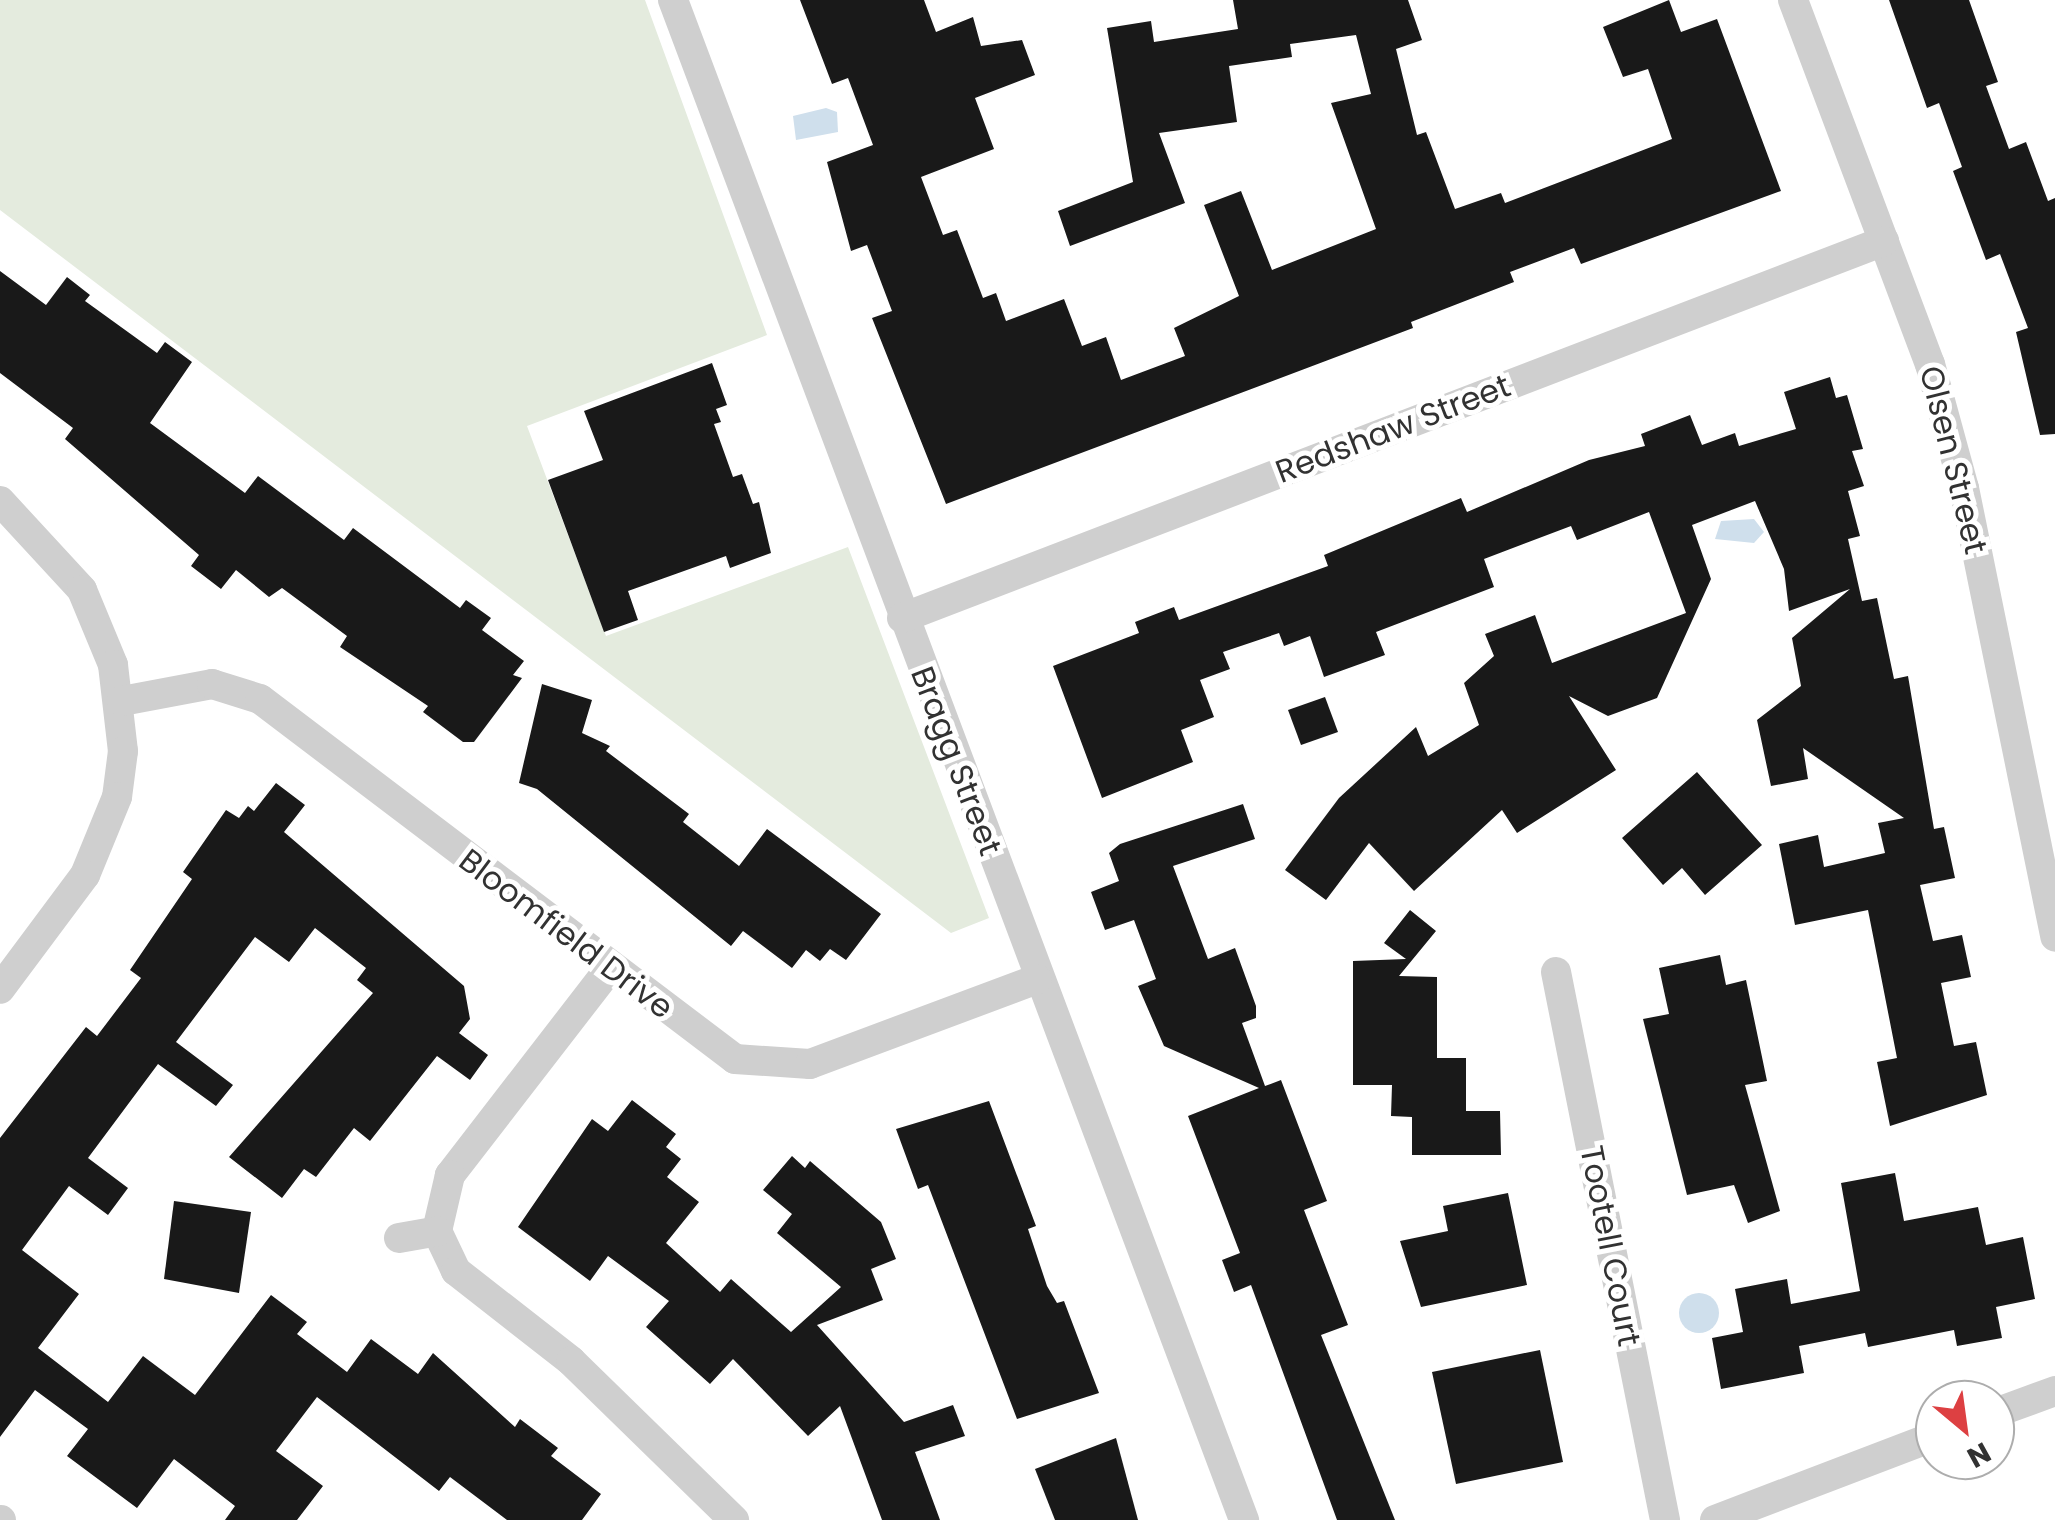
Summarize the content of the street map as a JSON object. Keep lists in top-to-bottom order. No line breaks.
{"streets":{"street":["Redshaw Street","Olsen Street","Bragg Street","Bloomfield Drive","Tootell Court"]},"crossings":[["Redshaw Street","Olsen Street"],["Redshaw Street","Bragg Street"],["Bragg Street","Bloomfield Drive"]],"north":"bottom right"}
